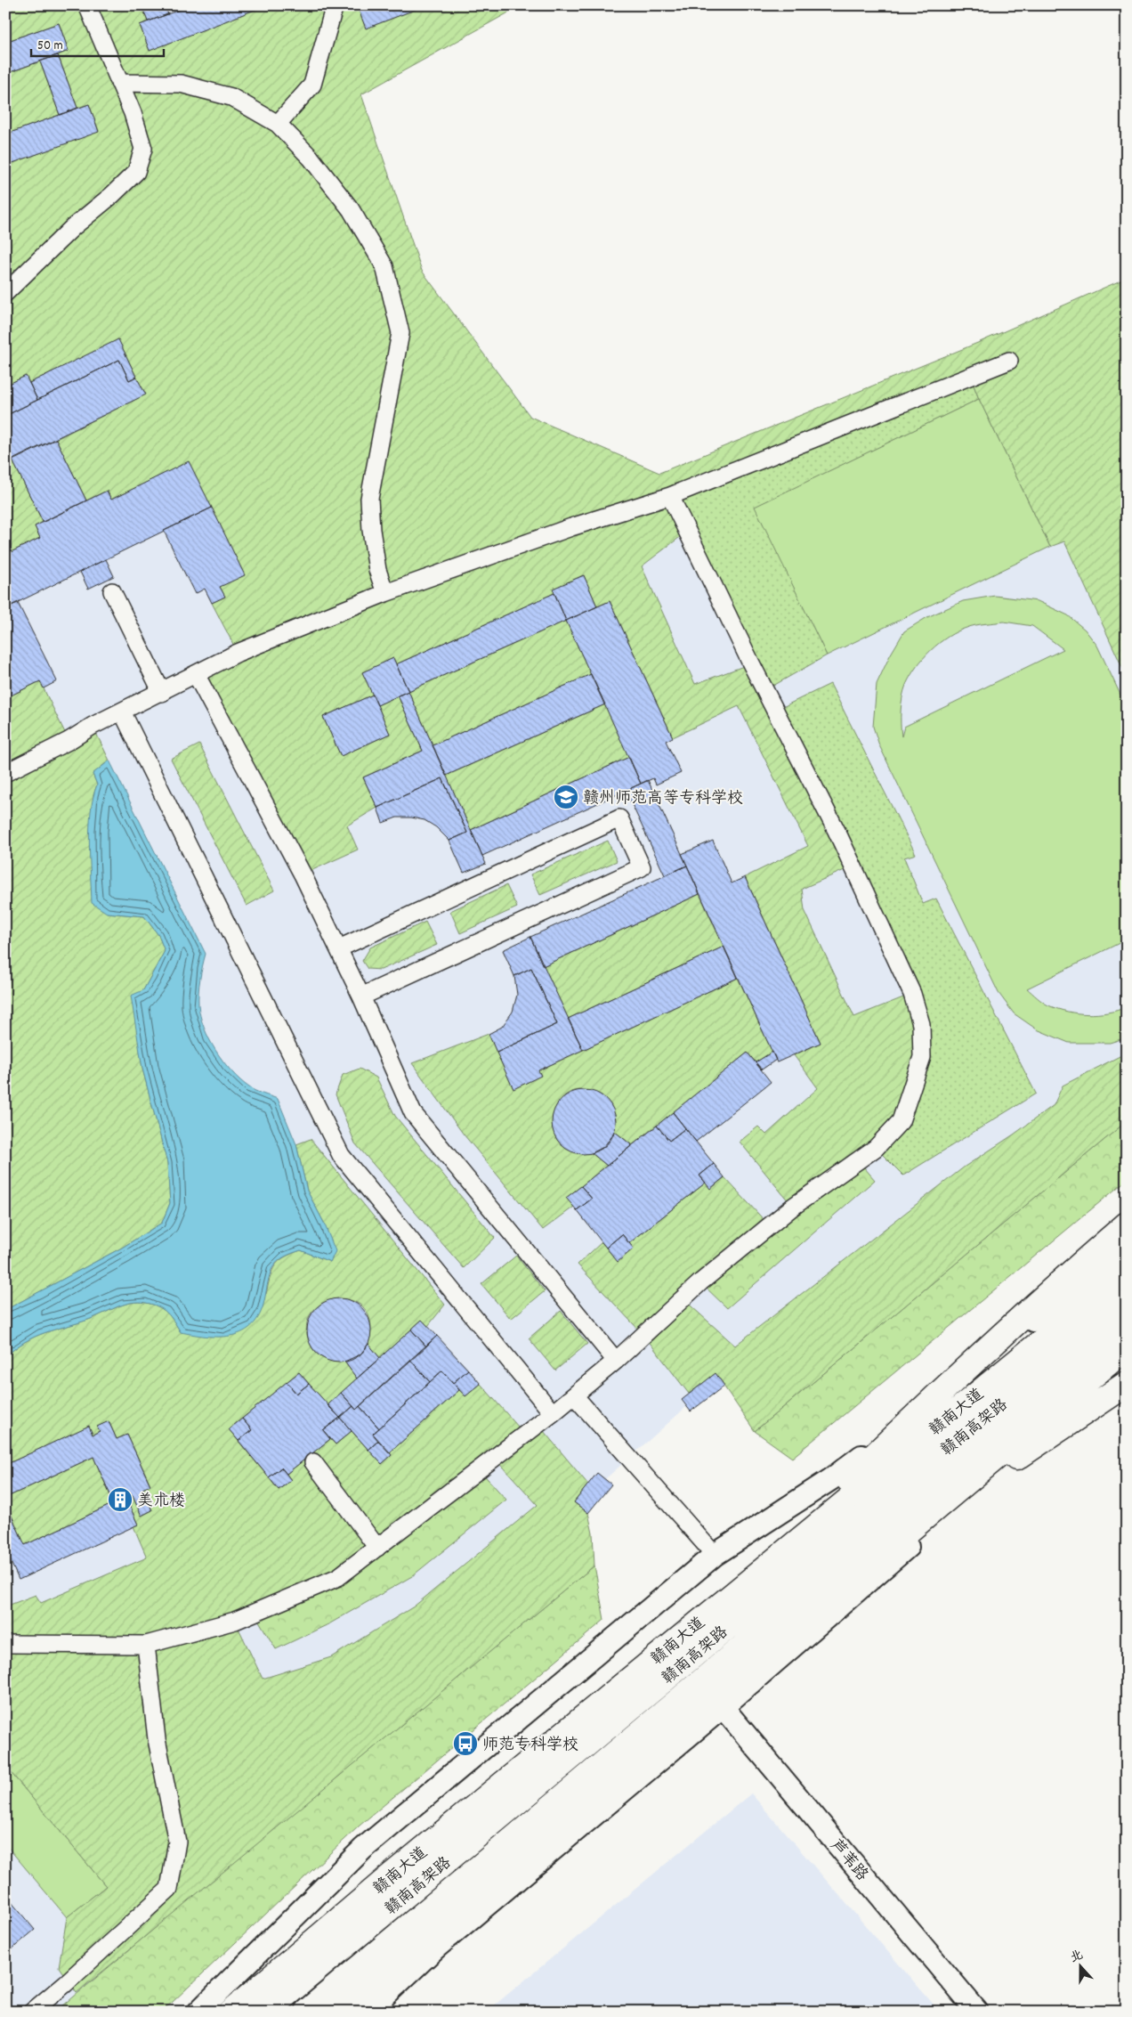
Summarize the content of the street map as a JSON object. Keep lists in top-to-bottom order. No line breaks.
{"streets":{"main road":["赣南大道","赣南高架路"],"street":["芦苇路"]},"places":{"school or university":["赣州师范高等专科学校"],"building":["美术楼"],"bus stop":["师范专科学校"]},"scale_bar":"50 m","north":"top"}
